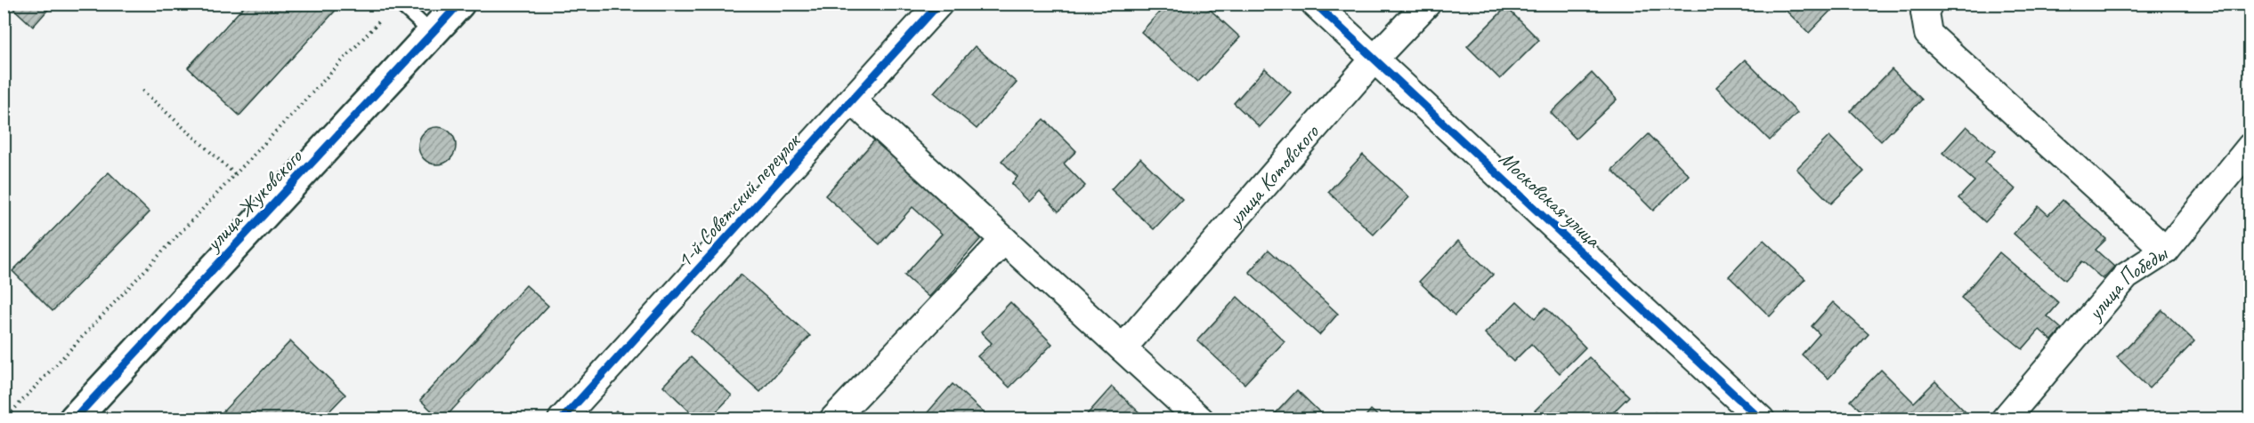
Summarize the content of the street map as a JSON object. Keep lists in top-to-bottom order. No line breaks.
{"streets":{"street":["улица Котовского","Московская улица","улица Жуковского","1-й Советский переулок","улица Победы"]},"crossings":[["улица Котовского","Московская улица"]]}
